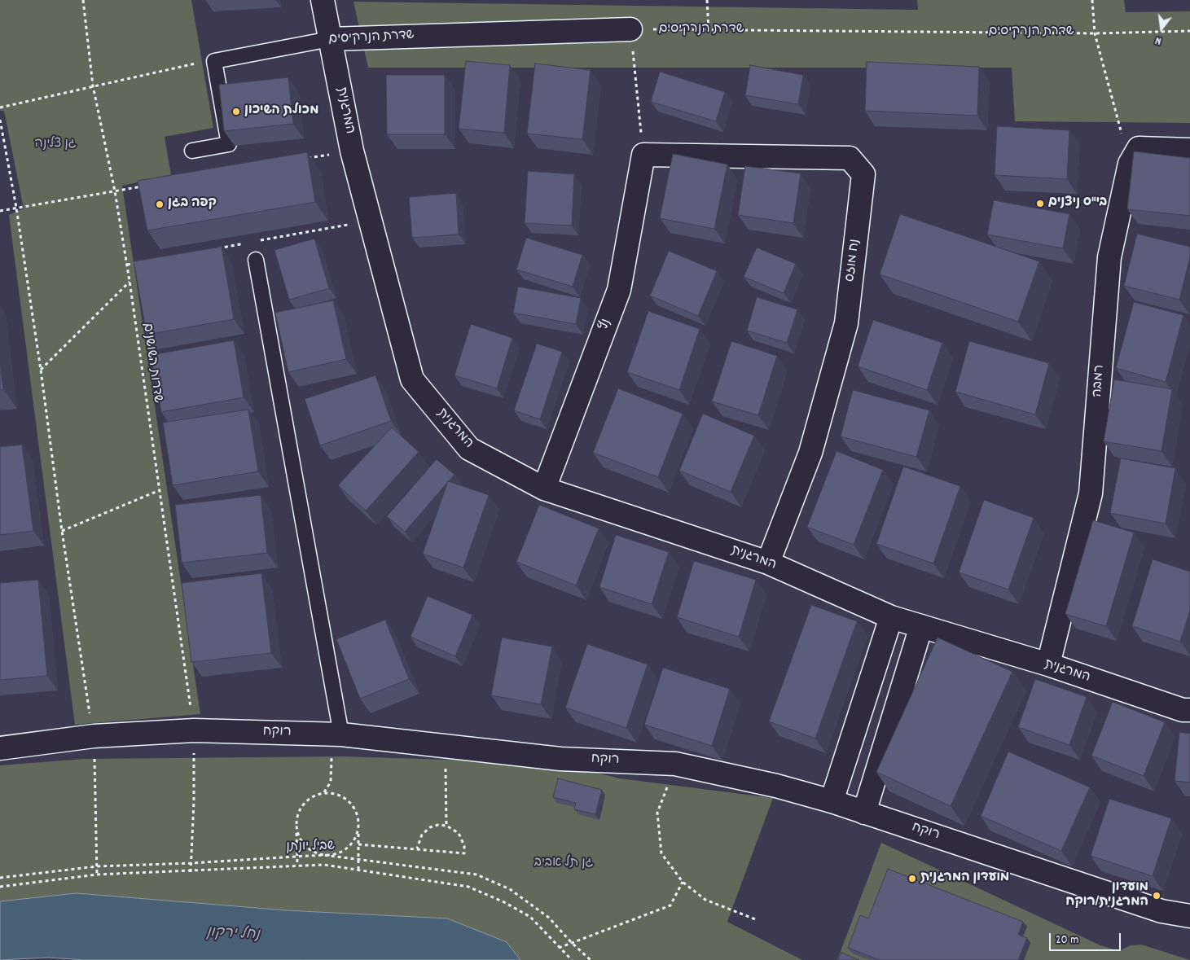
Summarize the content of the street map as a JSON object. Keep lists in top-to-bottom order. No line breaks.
{"streets":{"street":["שדרת הנרקיסים","המרגנית","נח מוזס","נץ","רמבה","רוקח"],"path":["שדרות השושנים","שביל יונתן"]},"crossings":[["שדרת הנרקיסים","המרגנית"],["המרגנית","נח מוזס"],["המרגנית","נץ"],["המרגנית","רמבה"],["נח מוזס","נץ"],["שדרות השושנים","רוקח"],["שדרות השושנים","שביל יונתן"]],"water":["נחל ירקון"],"parks":["גן צלינה","גן תל אביב"],"places":["מכולת השיכון","בי\"ס ניצנים","קפה בגן","מועדון המרגנית","מועדון המרגנית/רוקח"],"scale_bar":"20 m","north":"bottom"}
